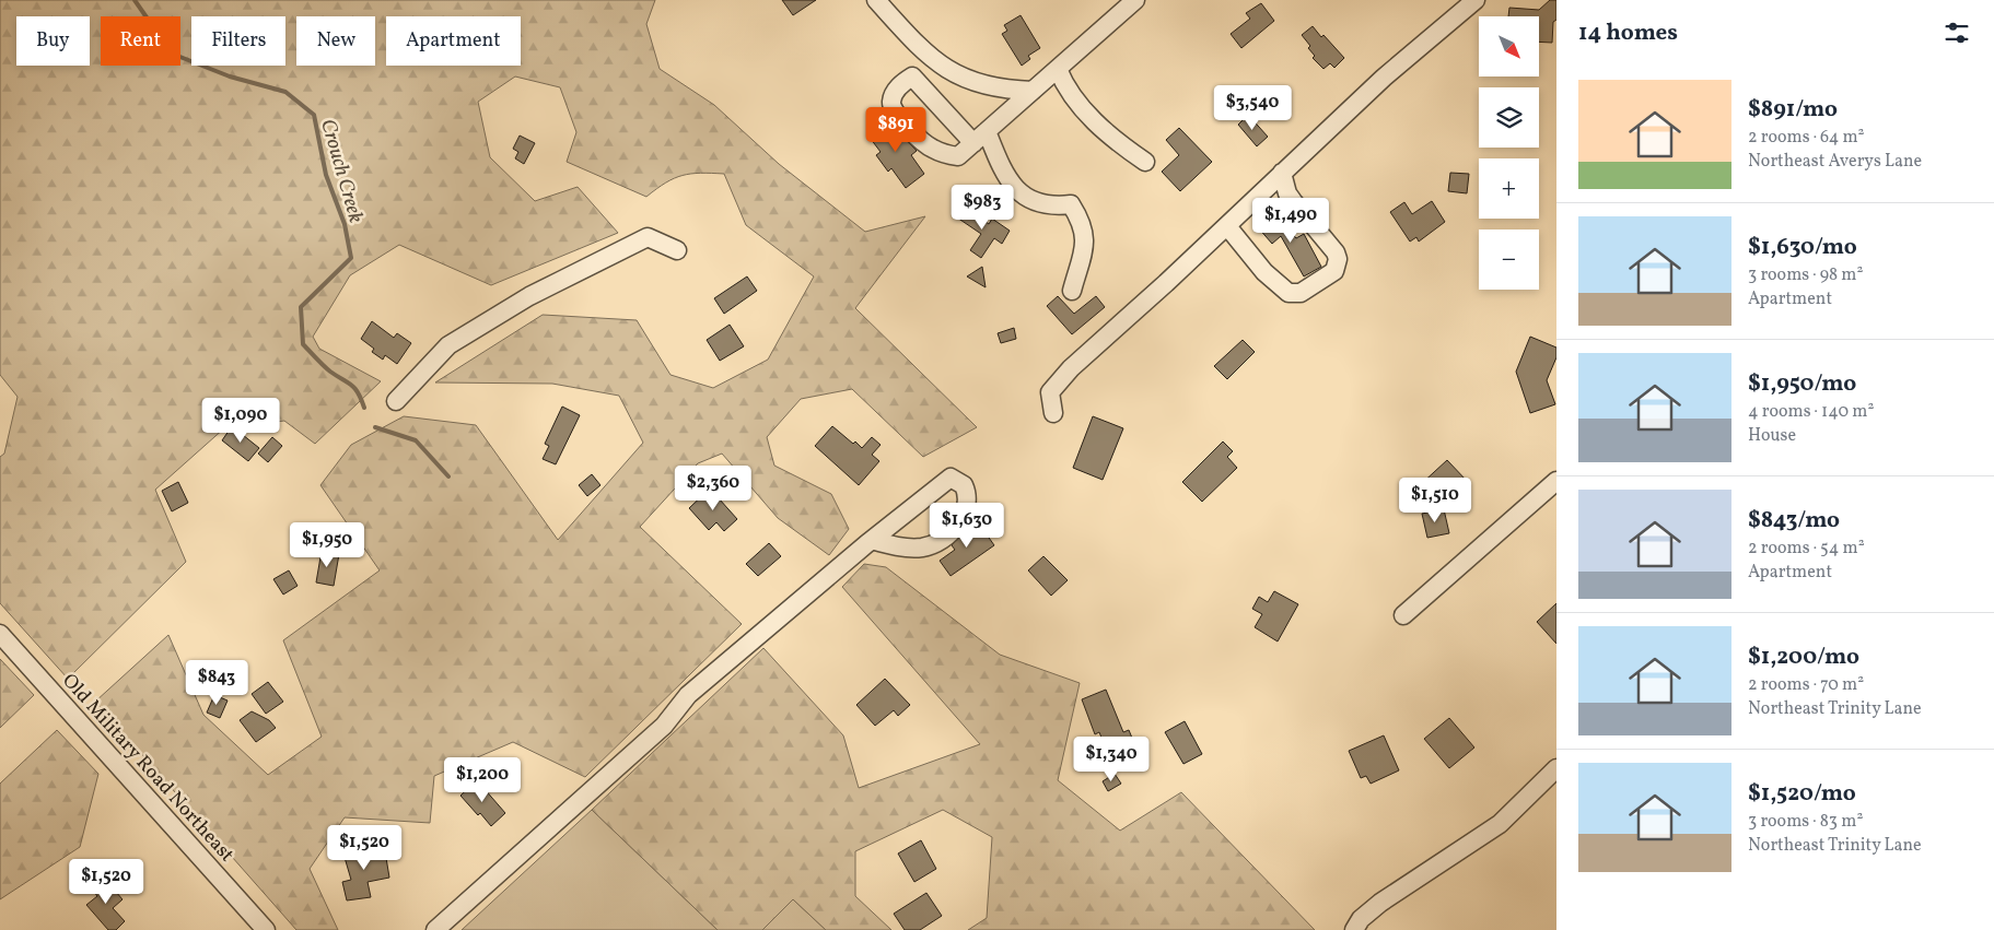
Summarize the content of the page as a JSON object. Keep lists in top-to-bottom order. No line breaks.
{"streets":{"street":["Old Military Road Northeast"]},"water":["Crouch Creek"],"north":"bottom right","page":{"heading":"14 homes","map_buttons":["+","−"],"chip":["Buy","Rent","Filters","New","Apartment"],"list":[{"name":"$891/mo","note":"2 rooms · 64 m² · Northeast Averys Lane"},{"name":"$1,630/mo","note":"3 rooms · 98 m² · Apartment"},{"name":"$1,950/mo","note":"4 rooms · 140 m² · House"},{"name":"$843/mo","note":"2 rooms · 54 m² · Apartment"},{"name":"$1,200/mo","note":"2 rooms · 70 m² · Northeast Trinity Lane"},{"name":"$1,520/mo","note":"3 rooms · 83 m² · Northeast Trinity Lane"}],"price":["$3,540","$891","$983","$1,490","$1,090","$2,360","$1,510","$1,630","$1,950","$843","$1,340","$1,200","$1,520","$1,520"]}}
